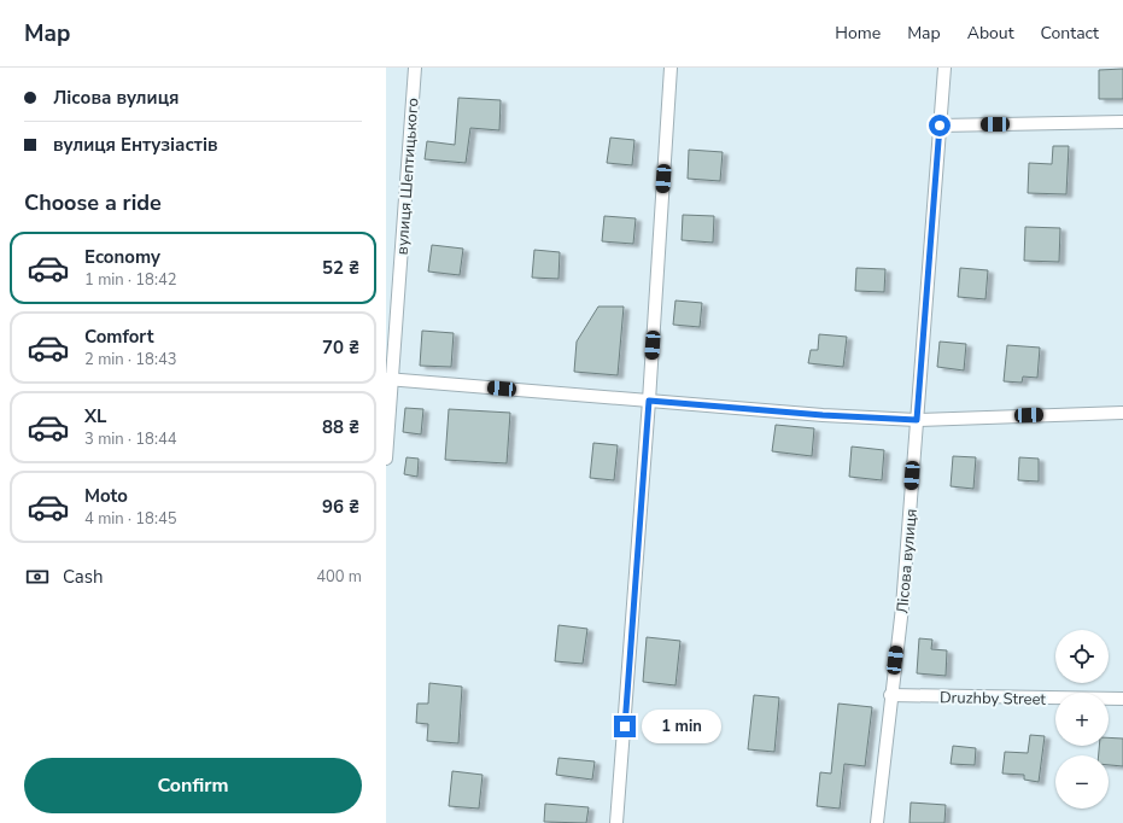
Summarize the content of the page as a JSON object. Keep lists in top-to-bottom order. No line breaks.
{"streets":{"street":["вулиця Шептицького","Лісова вулиця","Druzhby Street"]},"crossings":[["Лісова вулиця","Druzhby Street"]],"page":{"header":"Map","nav":["Home","Map","About","Contact"],"banner":["Лісова вулиця","вулиця Ентузіастів"],"heading":"Choose a ride","list":[{"name":"Economy","note":"1 min · 18:42","value":"52 ₴"},{"name":"Comfort","note":"2 min · 18:43","value":"70 ₴"},{"name":"XL","note":"3 min · 18:44","value":"88 ₴"},{"name":"Moto","note":"4 min · 18:45","value":"96 ₴"}],"pay":["Cash","400 m"],"map_buttons":["+","−"],"bubble":"1 min","buttons":"Confirm"}}
